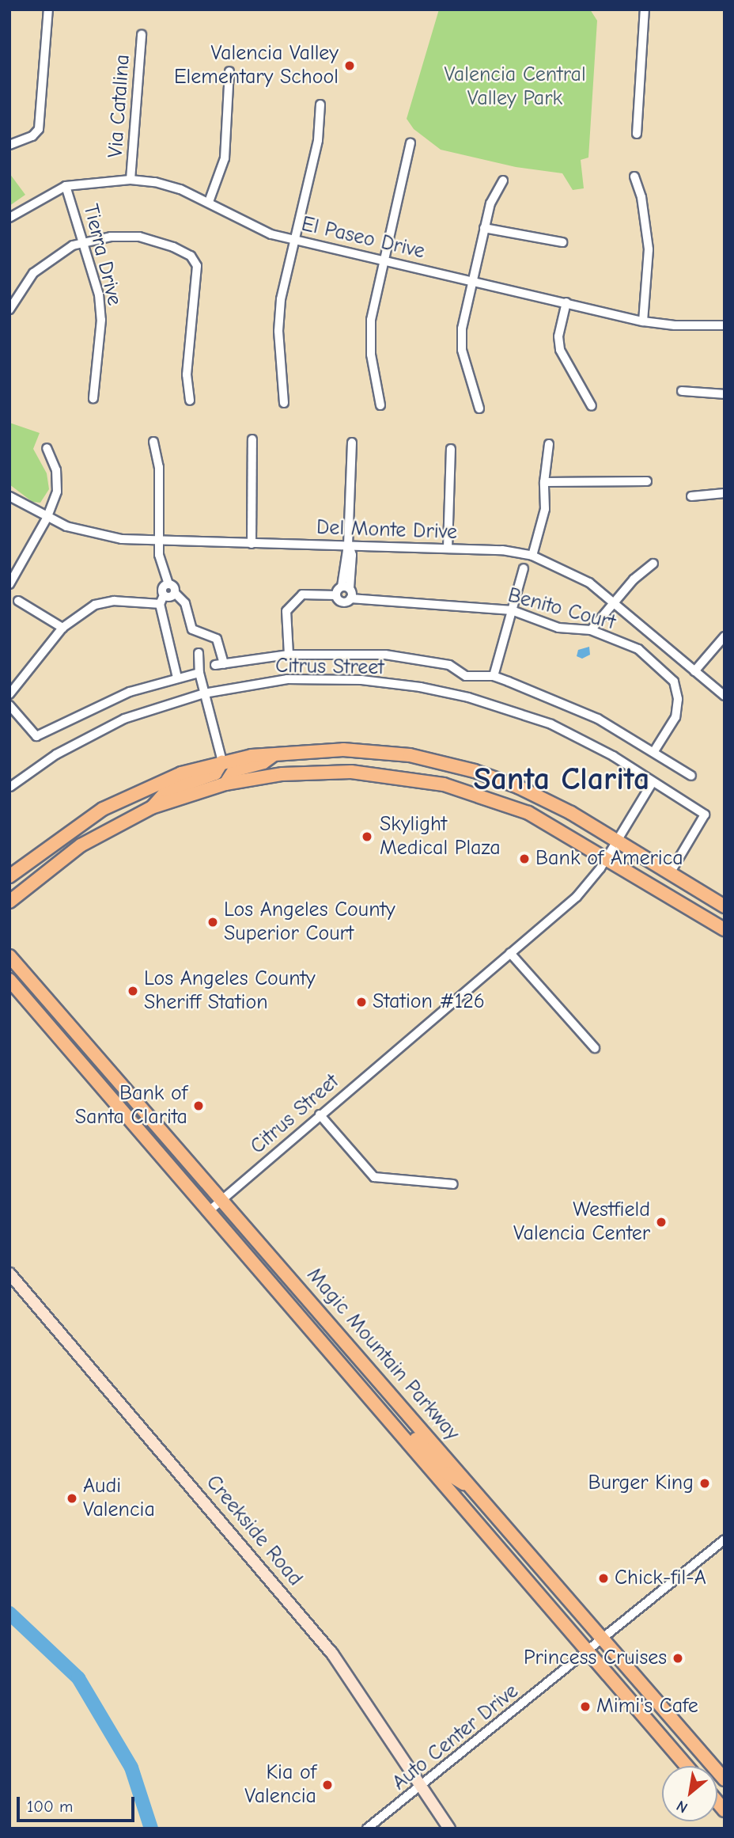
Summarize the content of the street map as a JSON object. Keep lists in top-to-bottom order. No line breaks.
{"streets":{"main road":["Magic Mountain Parkway"],"street":["Via Catalina","El Paseo Drive","Tierra Drive","Del Monte Drive","Benito Court","Citrus Street","Creekside Road","Auto Center Drive"]},"crossings":[["Via Catalina","El Paseo Drive"],["El Paseo Drive","Tierra Drive"],["Citrus Street","Magic Mountain Parkway"],["Magic Mountain Parkway","Auto Center Drive"],["Creekside Road","Auto Center Drive"]],"districts":["Santa Clarita"],"parks":["Valencia Central Valley Park"],"places":["Valencia Valley Elementary School","Skylight Medical Plaza","Bank of America","Los Angeles County Superior Court","Los Angeles County Sheriff Station","Station #126","Bank of Santa Clarita","Westfield Valencia Center","Burger King","Audi Valencia","Chick-fil-A","Princess Cruises","Mimi's Cafe","Kia of Valencia"],"scale_bar":"100 m","north":"bottom left"}
